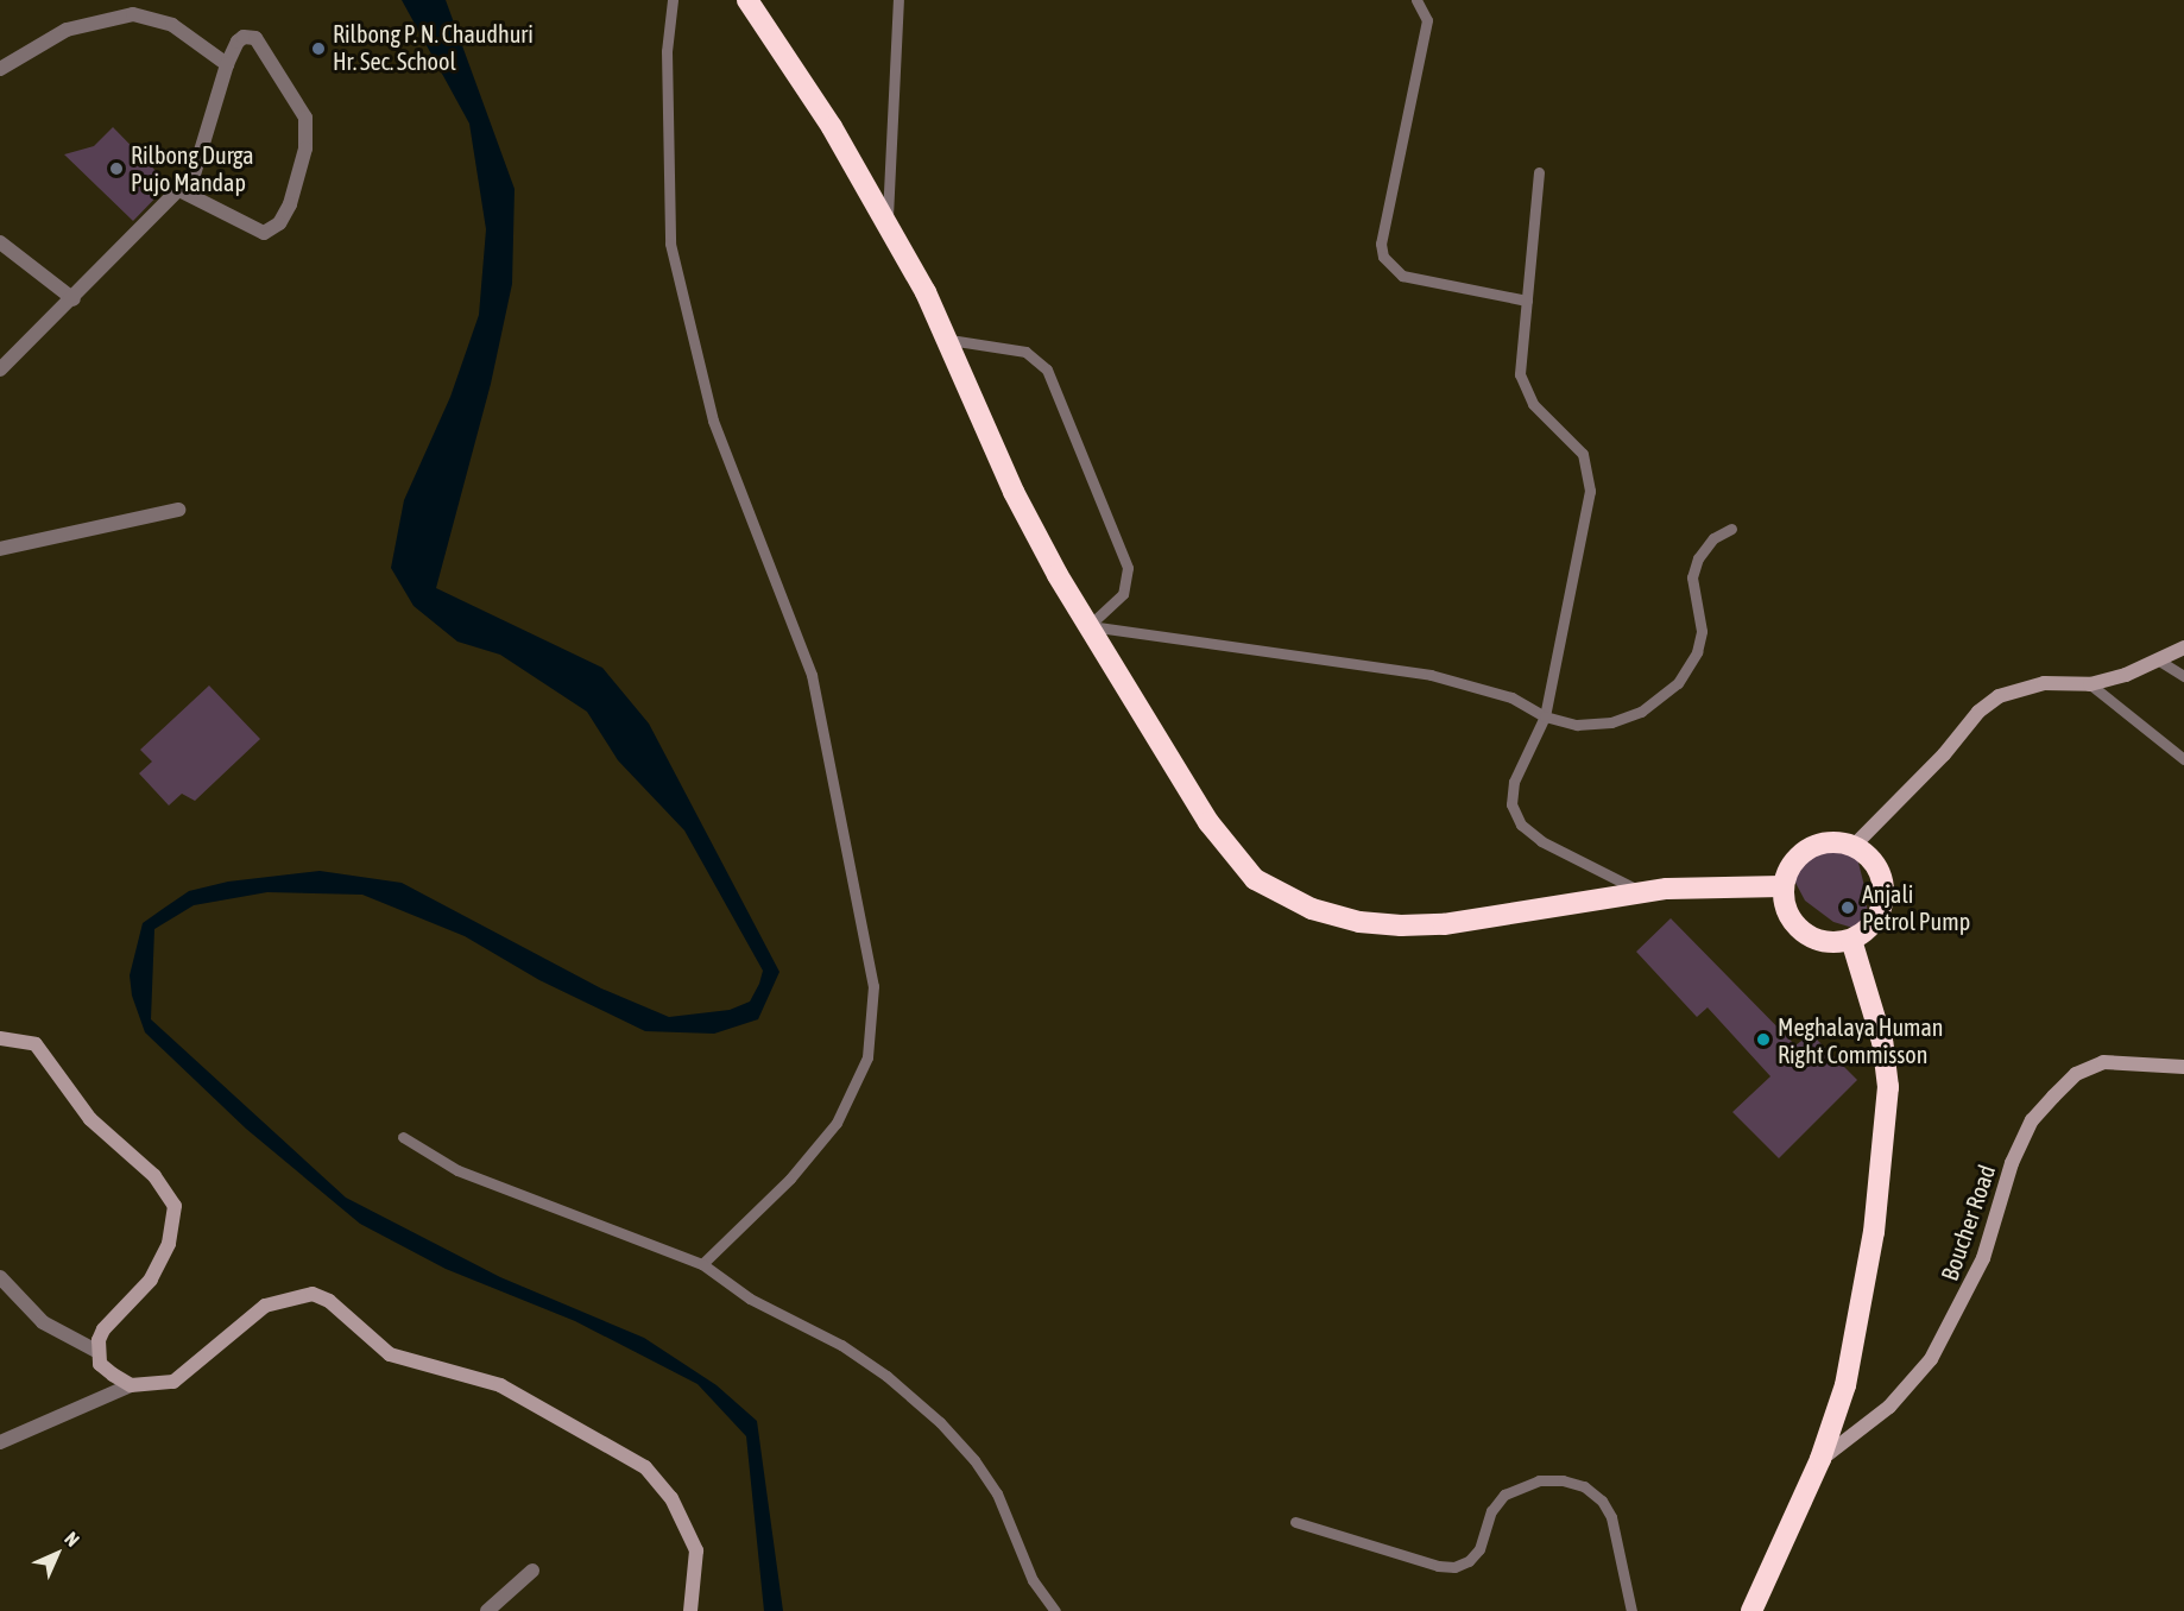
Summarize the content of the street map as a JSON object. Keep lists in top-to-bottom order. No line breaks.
{"streets":{"street":["Boucher Road"]},"places":["Rilbong P. N. Chaudhuri Hr. Sec. School","Rilbong Durga Pujo Mandap","Anjali Petrol Pump","Meghalaya Human Right Commisson"],"north":"top right"}
